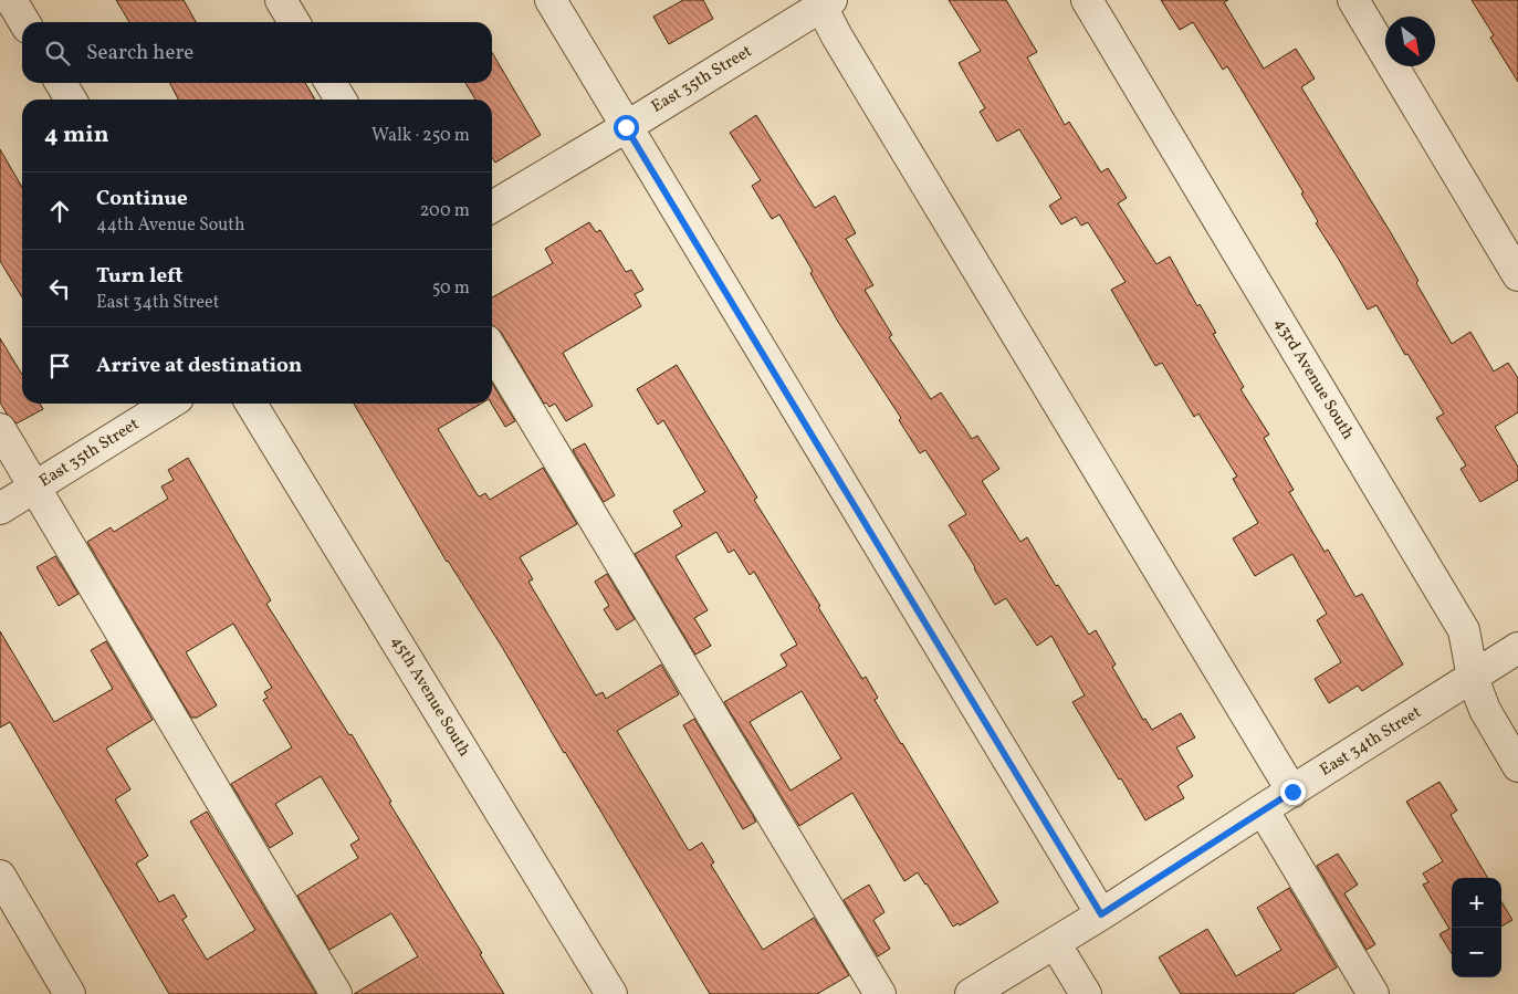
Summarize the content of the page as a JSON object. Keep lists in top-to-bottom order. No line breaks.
{"streets":{"street":["East 35th Street","43rd Avenue South","45th Avenue South","East 34th Street"]},"crossings":[["43rd Avenue South","East 34th Street"]],"north":"bottom right","page":{"search":"Search here","heading":["4 min","Walk · 250 m"],"list":[["Continue","44th Avenue South","200 m"],["Turn left","East 34th Street","50 m"],"Arrive at destination"],"map_buttons":["+","−"]}}
